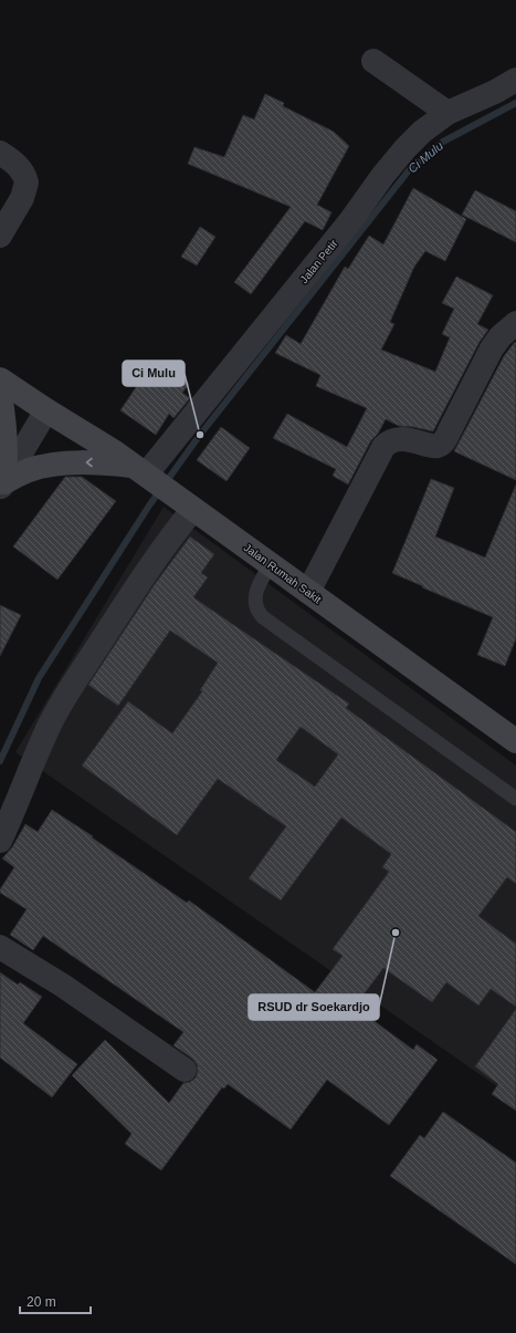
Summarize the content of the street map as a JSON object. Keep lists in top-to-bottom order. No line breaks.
{"streets":{"main road":["Jalan Rumah Sakit"],"street":["Jalan Petir"]},"crossings":[["Jalan Petir","Jalan Rumah Sakit"]],"water":["Ci Mulu"],"places":["Ci Mulu","RSUD dr Soekardjo"],"scale_bar":"20 m"}
